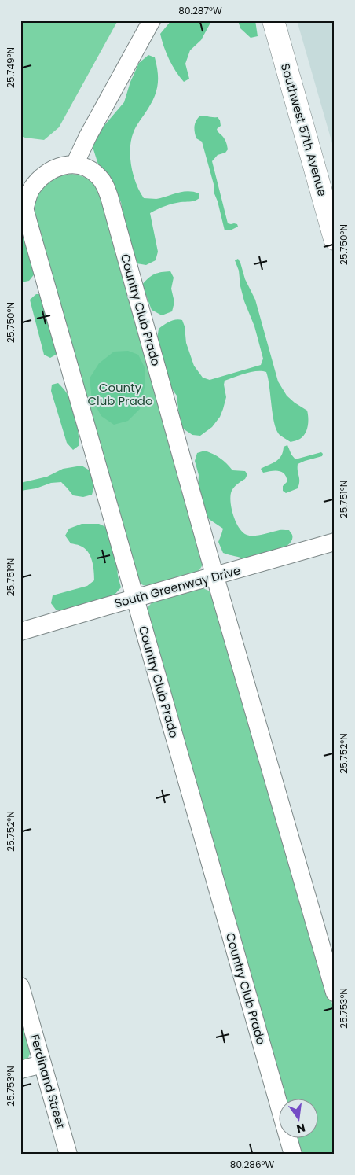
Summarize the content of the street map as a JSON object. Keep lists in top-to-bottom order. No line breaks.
{"streets":{"main road":["Southwest 57th Avenue"],"street":["Country Club Prado","South Greenway Drive","Ferdinand Street"]},"crossings":[["Country Club Prado","South Greenway Drive"]],"parks":["County Club Prado"],"north":"bottom","coordinates":["80.287°W","25.749°N","25.750°N","25.751°N","25.752°N","25.753°N","80.286°W"]}
